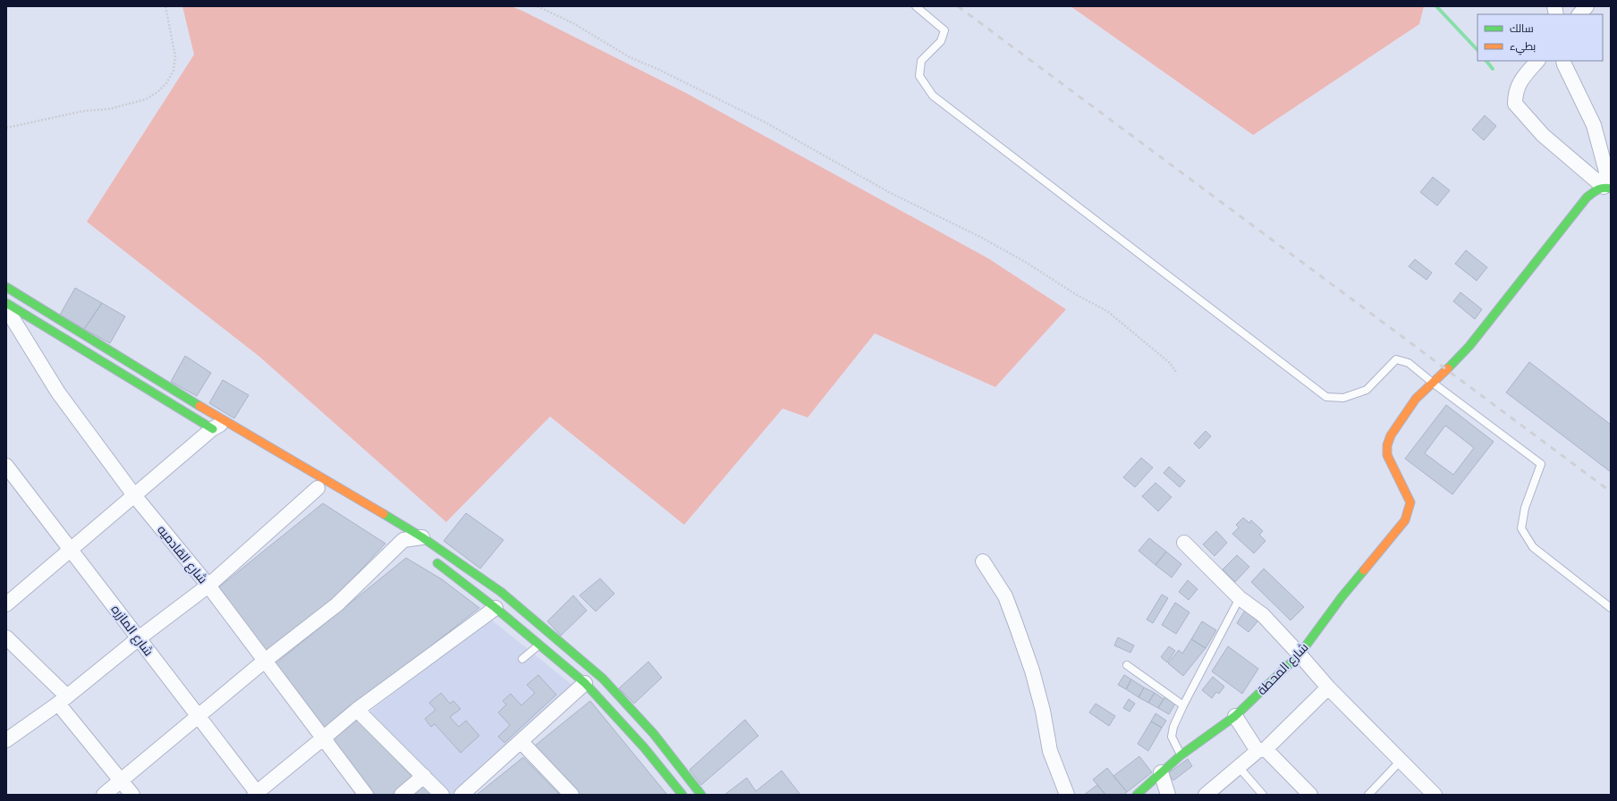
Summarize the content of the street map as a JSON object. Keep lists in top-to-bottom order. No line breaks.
{"streets":{"main road":["شارع المحطة"],"street":["شارع القادميه","شارع المازره"]},"legend":["سالك","بطيء"]}
